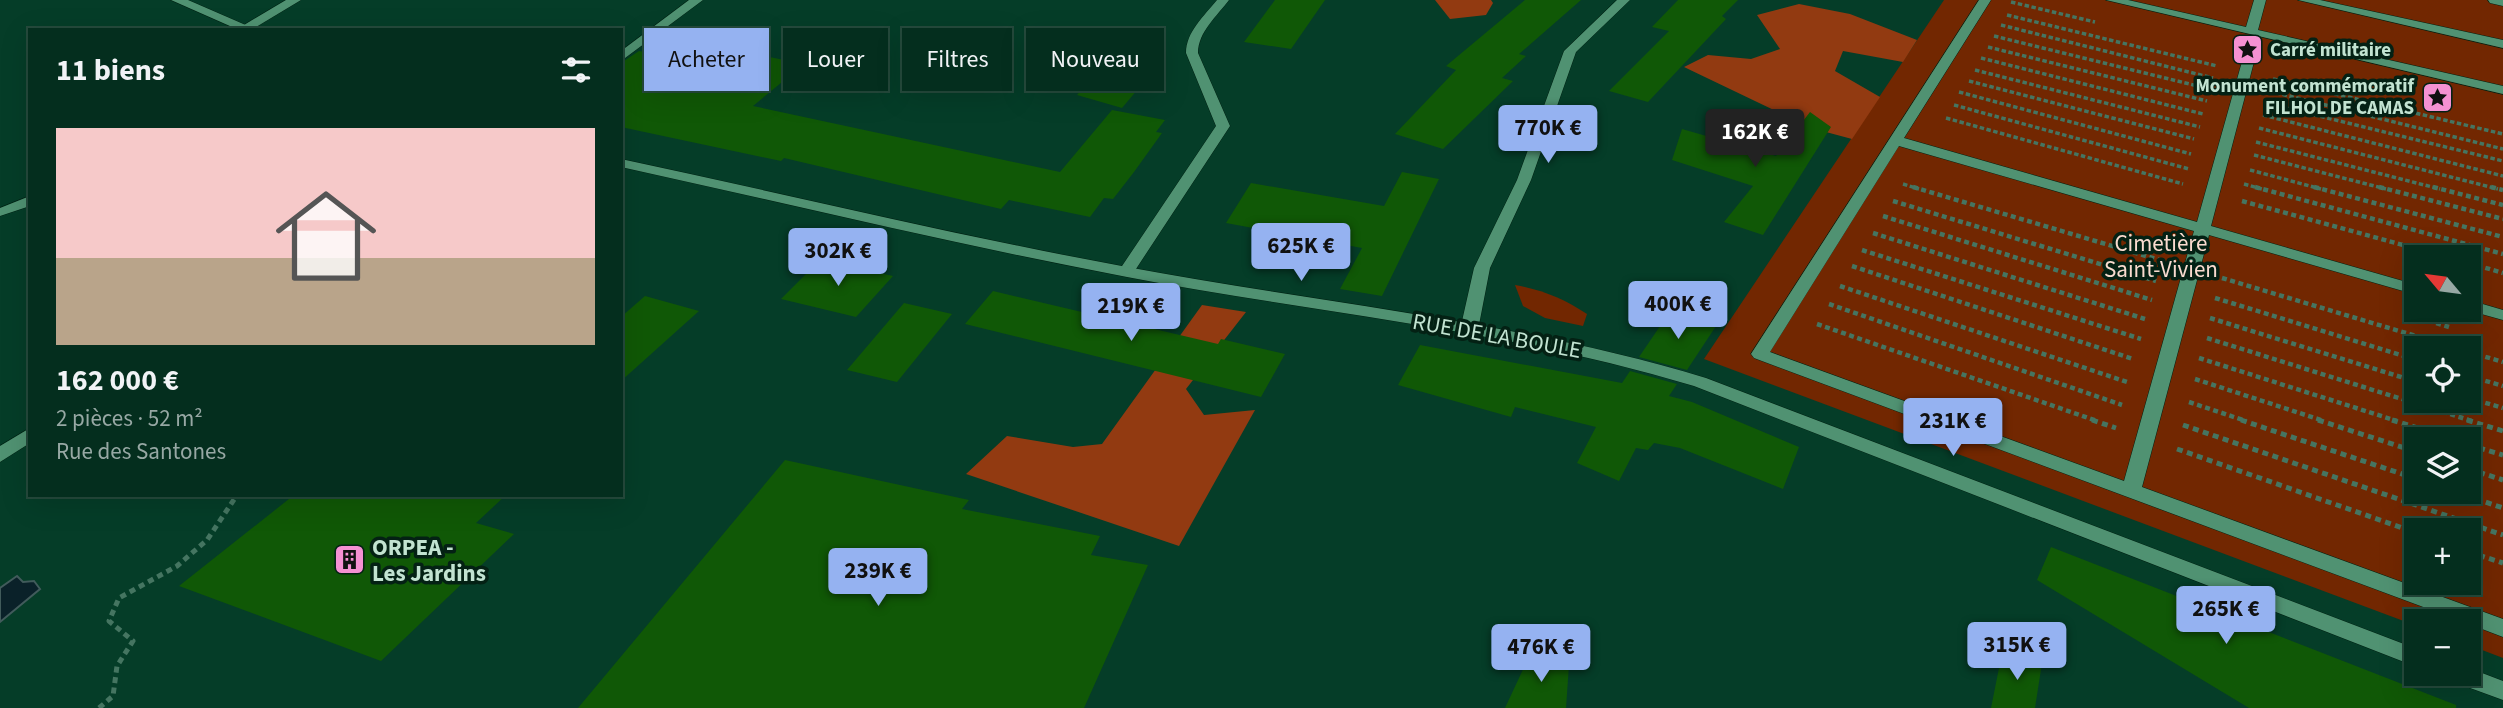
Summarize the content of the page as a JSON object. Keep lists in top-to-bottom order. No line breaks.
{"streets":{"street":["RUE DE LA BOULE"]},"parks":["Cimetière Saint-Vivien"],"places":{"place":["Carré militaire","Monument commémoratif FILHOL DE CAMAS"],"building":["ORPEA - Les Jardins"]},"north":"top left","page":{"chip":["Acheter","Louer","Filtres","Nouveau"],"heading":"11 biens","price":["770K €","162K €","625K €","302K €","400K €","219K €","231K €","239K €","265K €","315K €","476K €"],"list":[{"name":"162 000 €","note":"2 pièces · 52 m² · Rue des Santones"}],"map_buttons":["+","−"]}}
